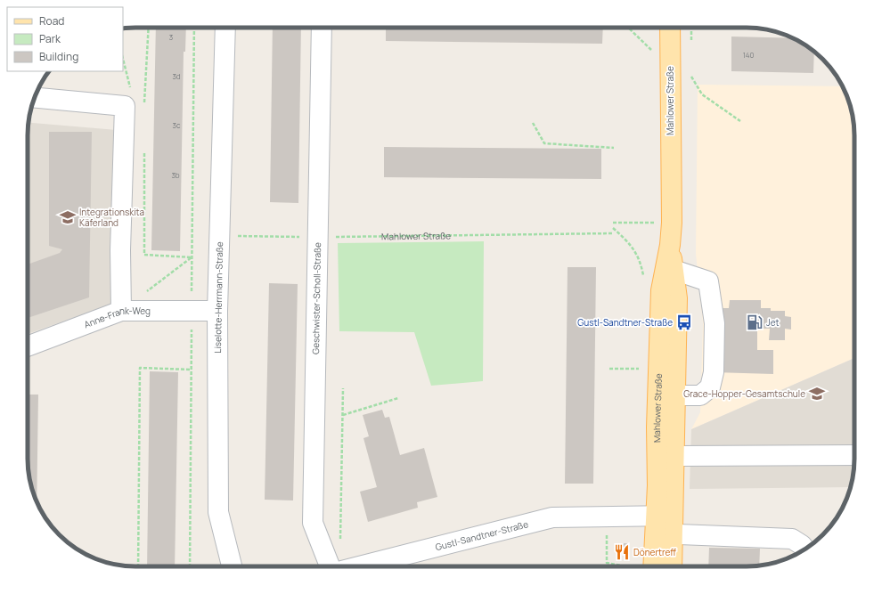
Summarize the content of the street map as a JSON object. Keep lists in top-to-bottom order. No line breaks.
{"streets":{"main road":["Mahlower Straße"],"street":["Liselotte-Herrmann-Straße","Geschwister-Scholl-Straße","Anne-Frank-Weg","Gustl-Sandtner-Straße"]},"crossings":[["Mahlower Straße","Liselotte-Herrmann-Straße"],["Mahlower Straße","Geschwister-Scholl-Straße"],["Mahlower Straße","Gustl-Sandtner-Straße"],["Liselotte-Herrmann-Straße","Anne-Frank-Weg"]],"places":{"school or university":["Integrationskita Käferland","Grace-Hopper-Gesamtschule"],"bus stop":["Gustl-Sandtner-Straße"],"fuel station":["Jet"],"restaurant":["Dönertreff"]},"house_numbers":["3","140","3d","3c","3b"],"legend":["Road","Park","Building"]}
